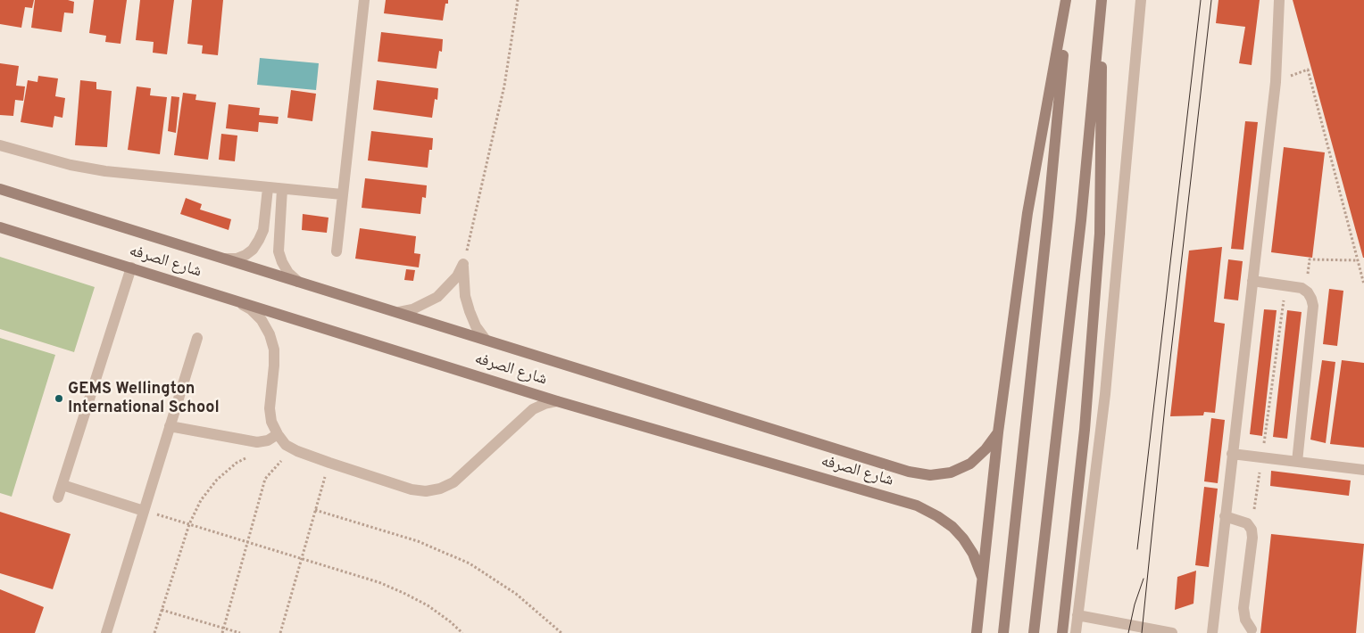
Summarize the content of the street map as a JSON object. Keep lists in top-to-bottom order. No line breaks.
{"streets":{"street":["شارع الصرفه"]},"places":["GEMS Wellington International School"]}
